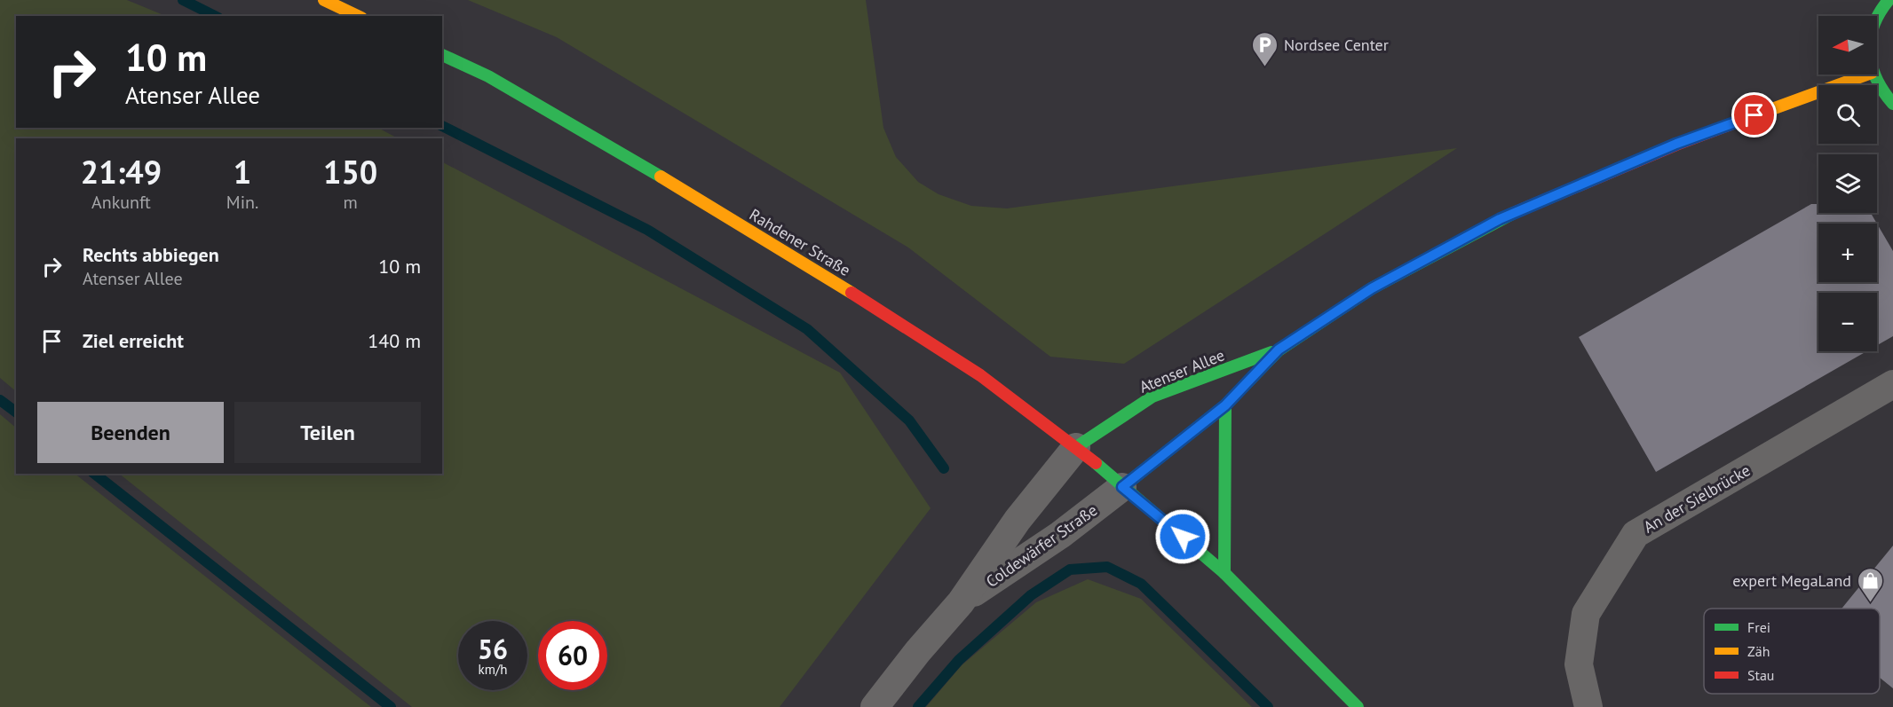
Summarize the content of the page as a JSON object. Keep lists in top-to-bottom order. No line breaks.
{"streets":{"main road":["Rahdener Straße","Atenser Allee"],"street":["An der Sielbrücke","Coldewärfer Straße"]},"crossings":[["Rahdener Straße","Atenser Allee"],["Rahdener Straße","Coldewärfer Straße"],["Atenser Allee","Coldewärfer Straße"]],"places":{"parking":["Nordsee Center"],"shop":["expert MegaLand"]},"legend":["Frei","Zäh","Stau"],"north":"left","page":{"map_buttons":["+","−"],"turn":["10 m","Atenser Allee"],"eta":["21:49","Ankunft","1","Min.","150","m"],"list":[{"name":"Rechts abbiegen","note":"Atenser Allee","value":"10 m"},{"name":"Ziel erreicht","value":"140 m"}],"buttons":["Beenden","Teilen"],"speed":"56 km/h","limit":"60"}}
